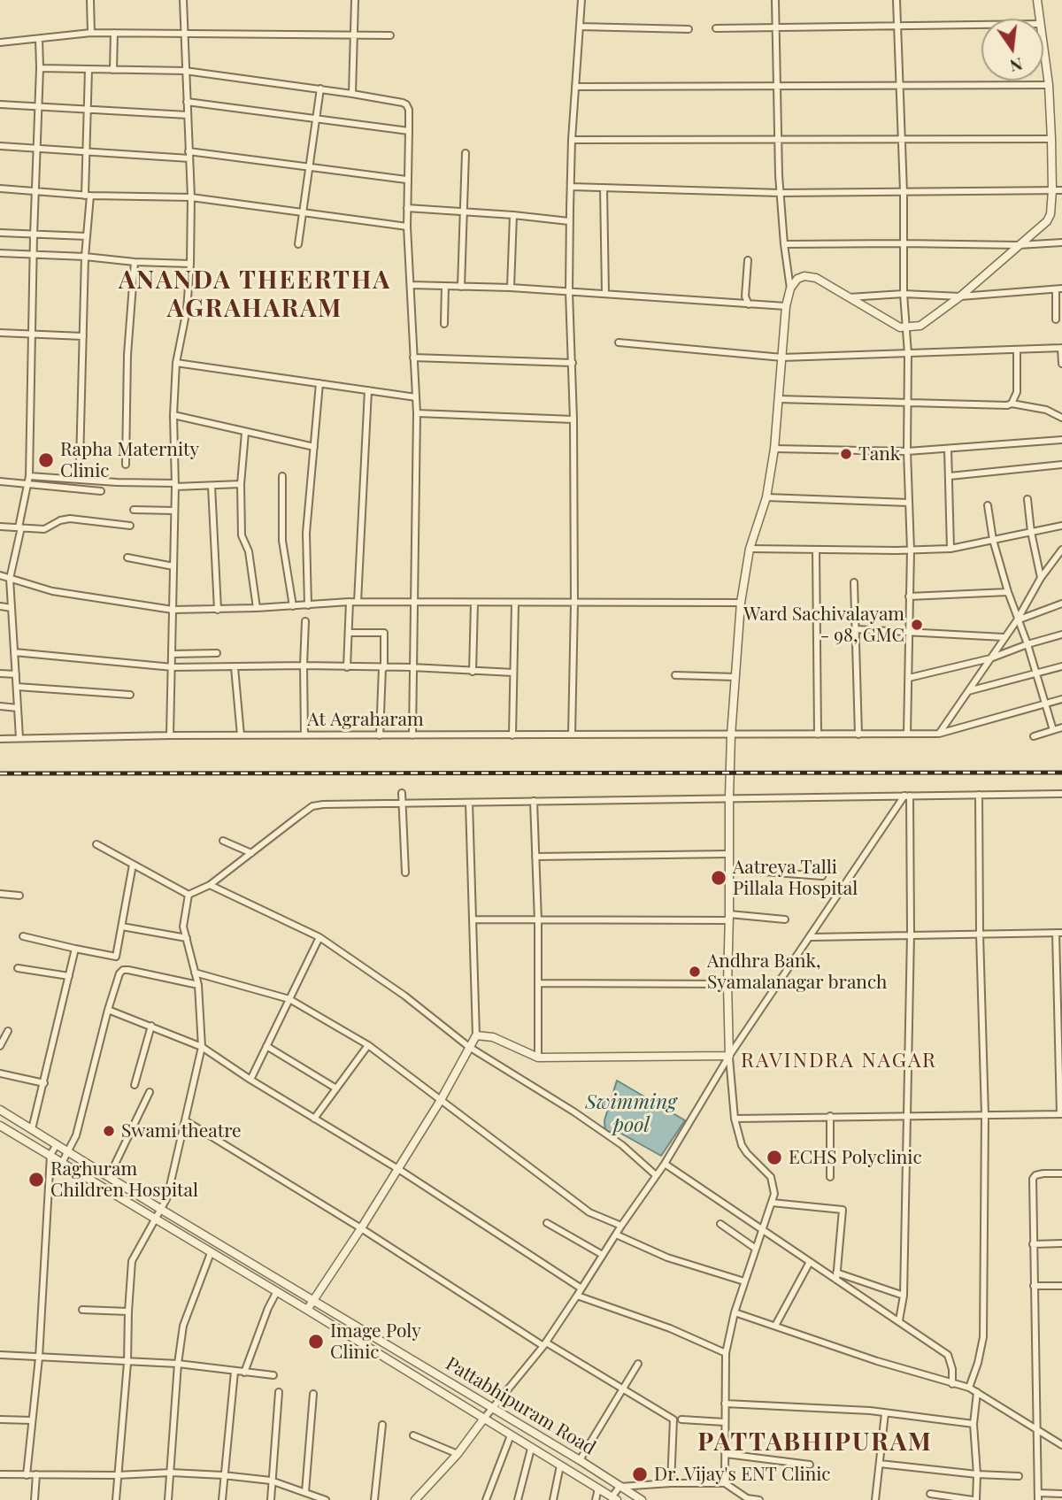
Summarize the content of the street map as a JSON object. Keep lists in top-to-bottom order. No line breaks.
{"streets":{"street":["At Agraharam","Pattabhipuram Road"]},"districts":["ANANDA THEERTHA AGRAHARAM","RAVINDRA NAGAR","PATTABHIPURAM"],"water":["Swimming pool"],"places":["Tank","Rapha Maternity Clinic","Ward Sachivalayam - 98, GMC","Aatreya Talli Pillala Hospital","Andhra Bank, Syamalanagar branch","Swami theatre","ECHS Polyclinic","Raghuram Children Hospital","Image Poly Clinic","Dr. Vijay's ENT Clinic"],"north":"bottom"}
